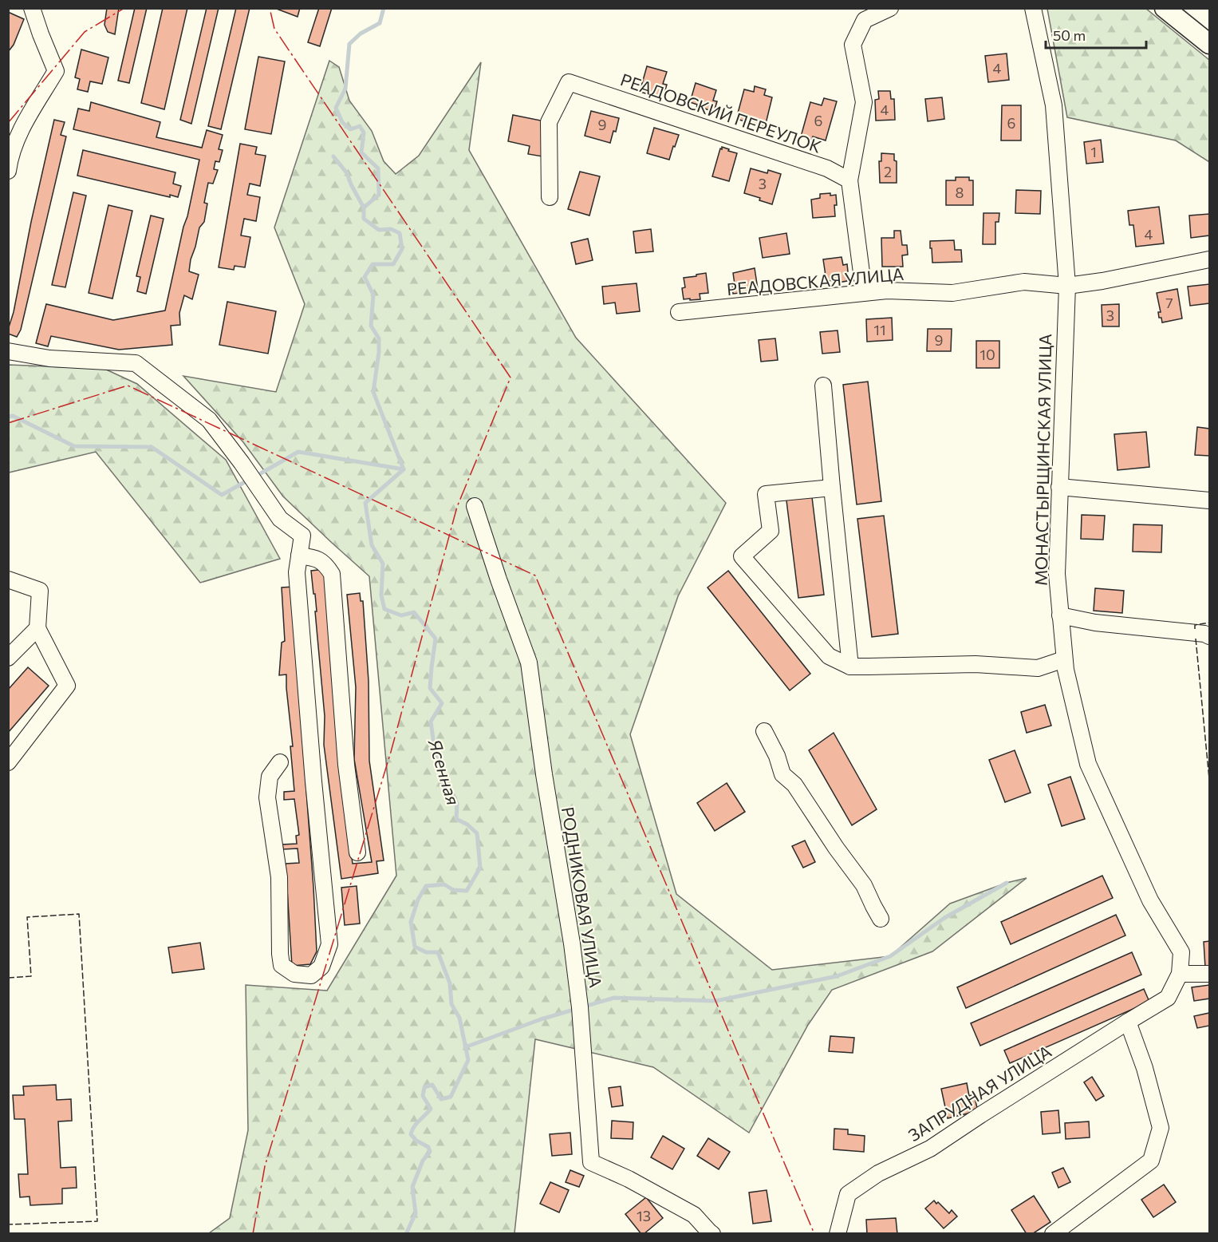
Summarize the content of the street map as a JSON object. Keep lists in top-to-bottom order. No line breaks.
{"streets":{"street":["РЕАДОВСКИЙ ПЕРЕУЛОК","РЕАДОВСКАЯ УЛИЦА","МОНАСТЫРЩИНСКАЯ УЛИЦА","РОДНИКОВАЯ УЛИЦА","ЗАПРУДНАЯ УЛИЦА"]},"crossings":[["РЕАДОВСКАЯ УЛИЦА","МОНАСТЫРЩИНСКАЯ УЛИЦА"],["МОНАСТЫРЩИНСКАЯ УЛИЦА","ЗАПРУДНАЯ УЛИЦА"]],"water":["Ясенная"],"house_numbers":["4","4","6","6","9","1","2","3","8","4","7","3","11","9","10","13"],"scale_bar":"50 m"}
